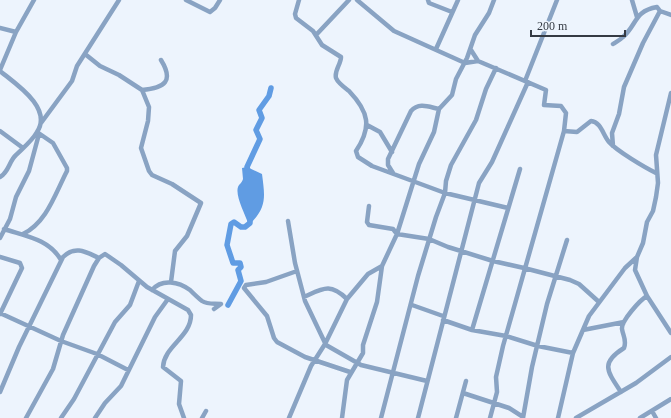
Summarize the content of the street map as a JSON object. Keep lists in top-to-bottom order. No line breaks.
{"scale_bar":"200 m"}
